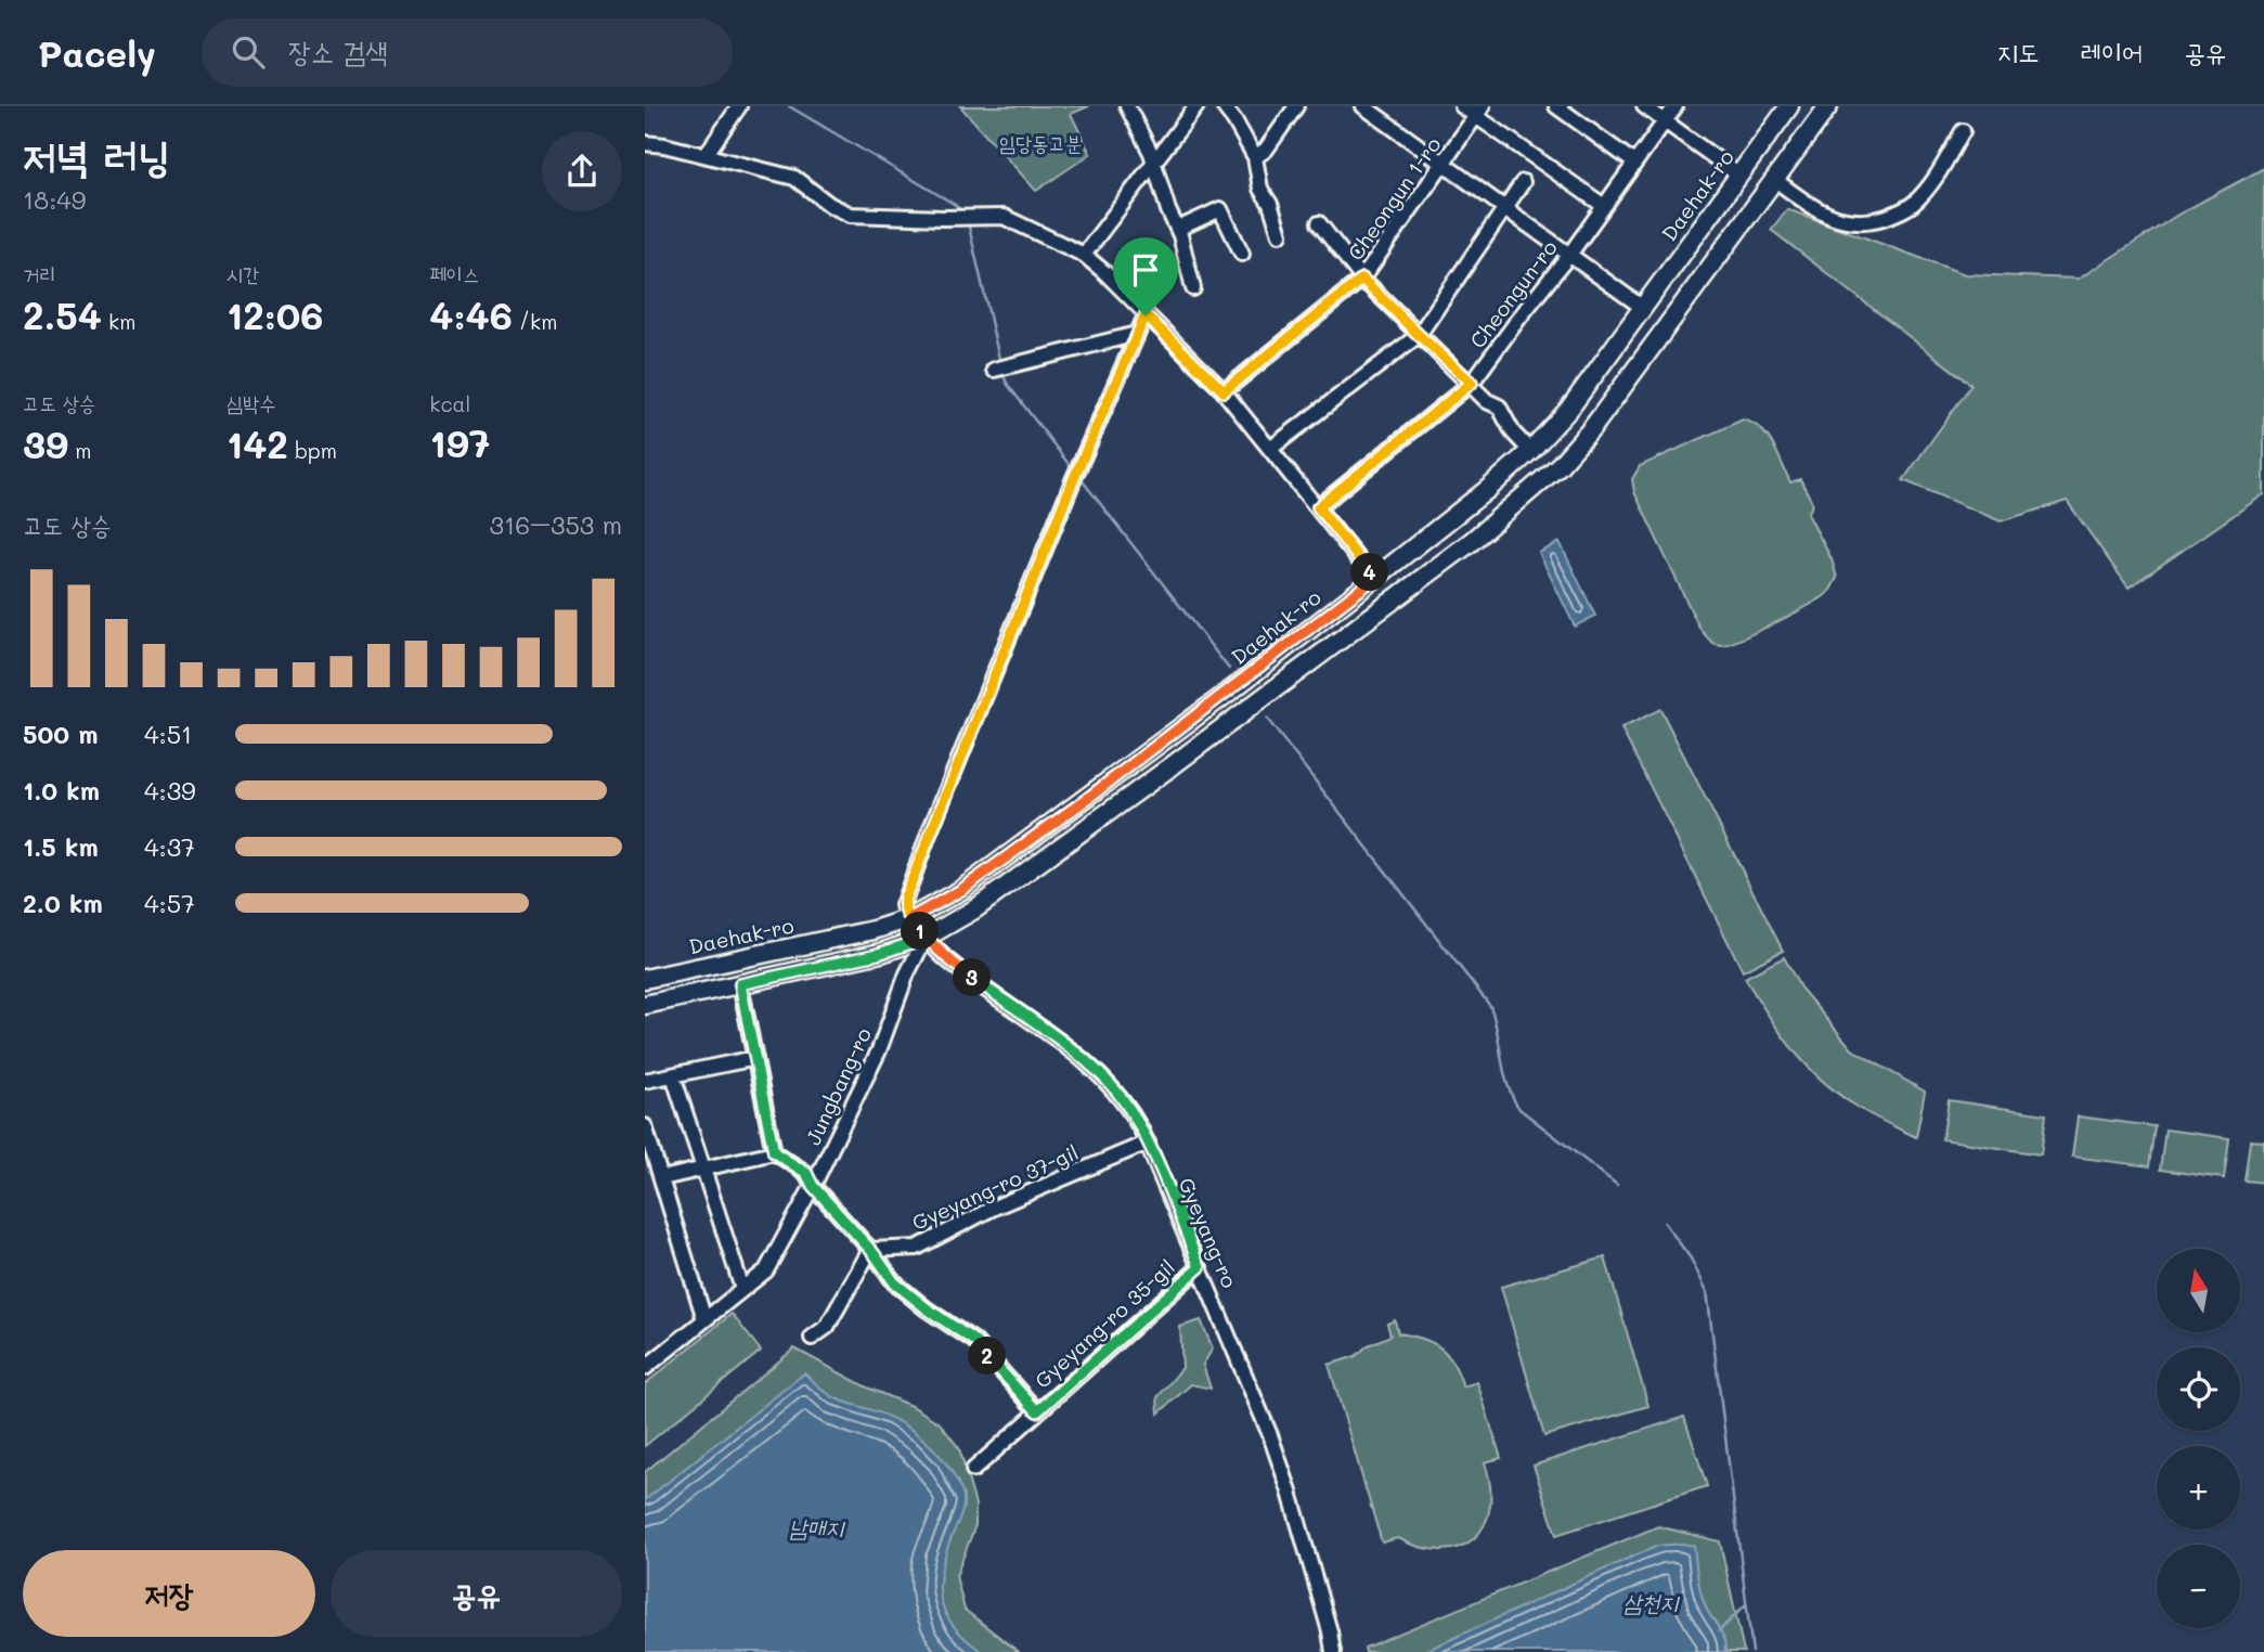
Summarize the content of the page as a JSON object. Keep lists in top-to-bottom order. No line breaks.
{"streets":{"main road":["Daehak-ro"],"street":["Cheongun 1-ro","Cheongun-ro","Jungbang-ro","Gyeyang-ro 37-gil","Gyeyang-ro","Gyeyang-ro 35-gil"]},"crossings":[["Daehak-ro","Gyeyang-ro"],["Jungbang-ro","Gyeyang-ro"],["Jungbang-ro","Gyeyang-ro 35-gil"],["Gyeyang-ro 37-gil","Gyeyang-ro"],["Gyeyang-ro 37-gil","Gyeyang-ro 35-gil"],["Gyeyang-ro","Gyeyang-ro 35-gil"]],"water":["남매지","삼천지"],"parks":["임당동고분"],"north":"top","page":{"header":"Pacely","search":"장소 검색","nav":["지도","레이어","공유"],"heading":["저녁 러닝","18:49"],"stats":[["거리","2.54 km"],["시간","12:06"],["페이스","4:46 /km"],["고도 상승","39 m"],["심박수","142 bpm"],["kcal","197"]],"chart":["고도 상승","316–353 m"],"pins":["4","1","3","2"],"list":[{"name":"500 m","note":"4:51"},{"name":"1.0 km","note":"4:39"},{"name":"1.5 km","note":"4:37"},{"name":"2.0 km","note":"4:57"}],"map_buttons":["+","−"],"buttons":["저장","공유"]}}
